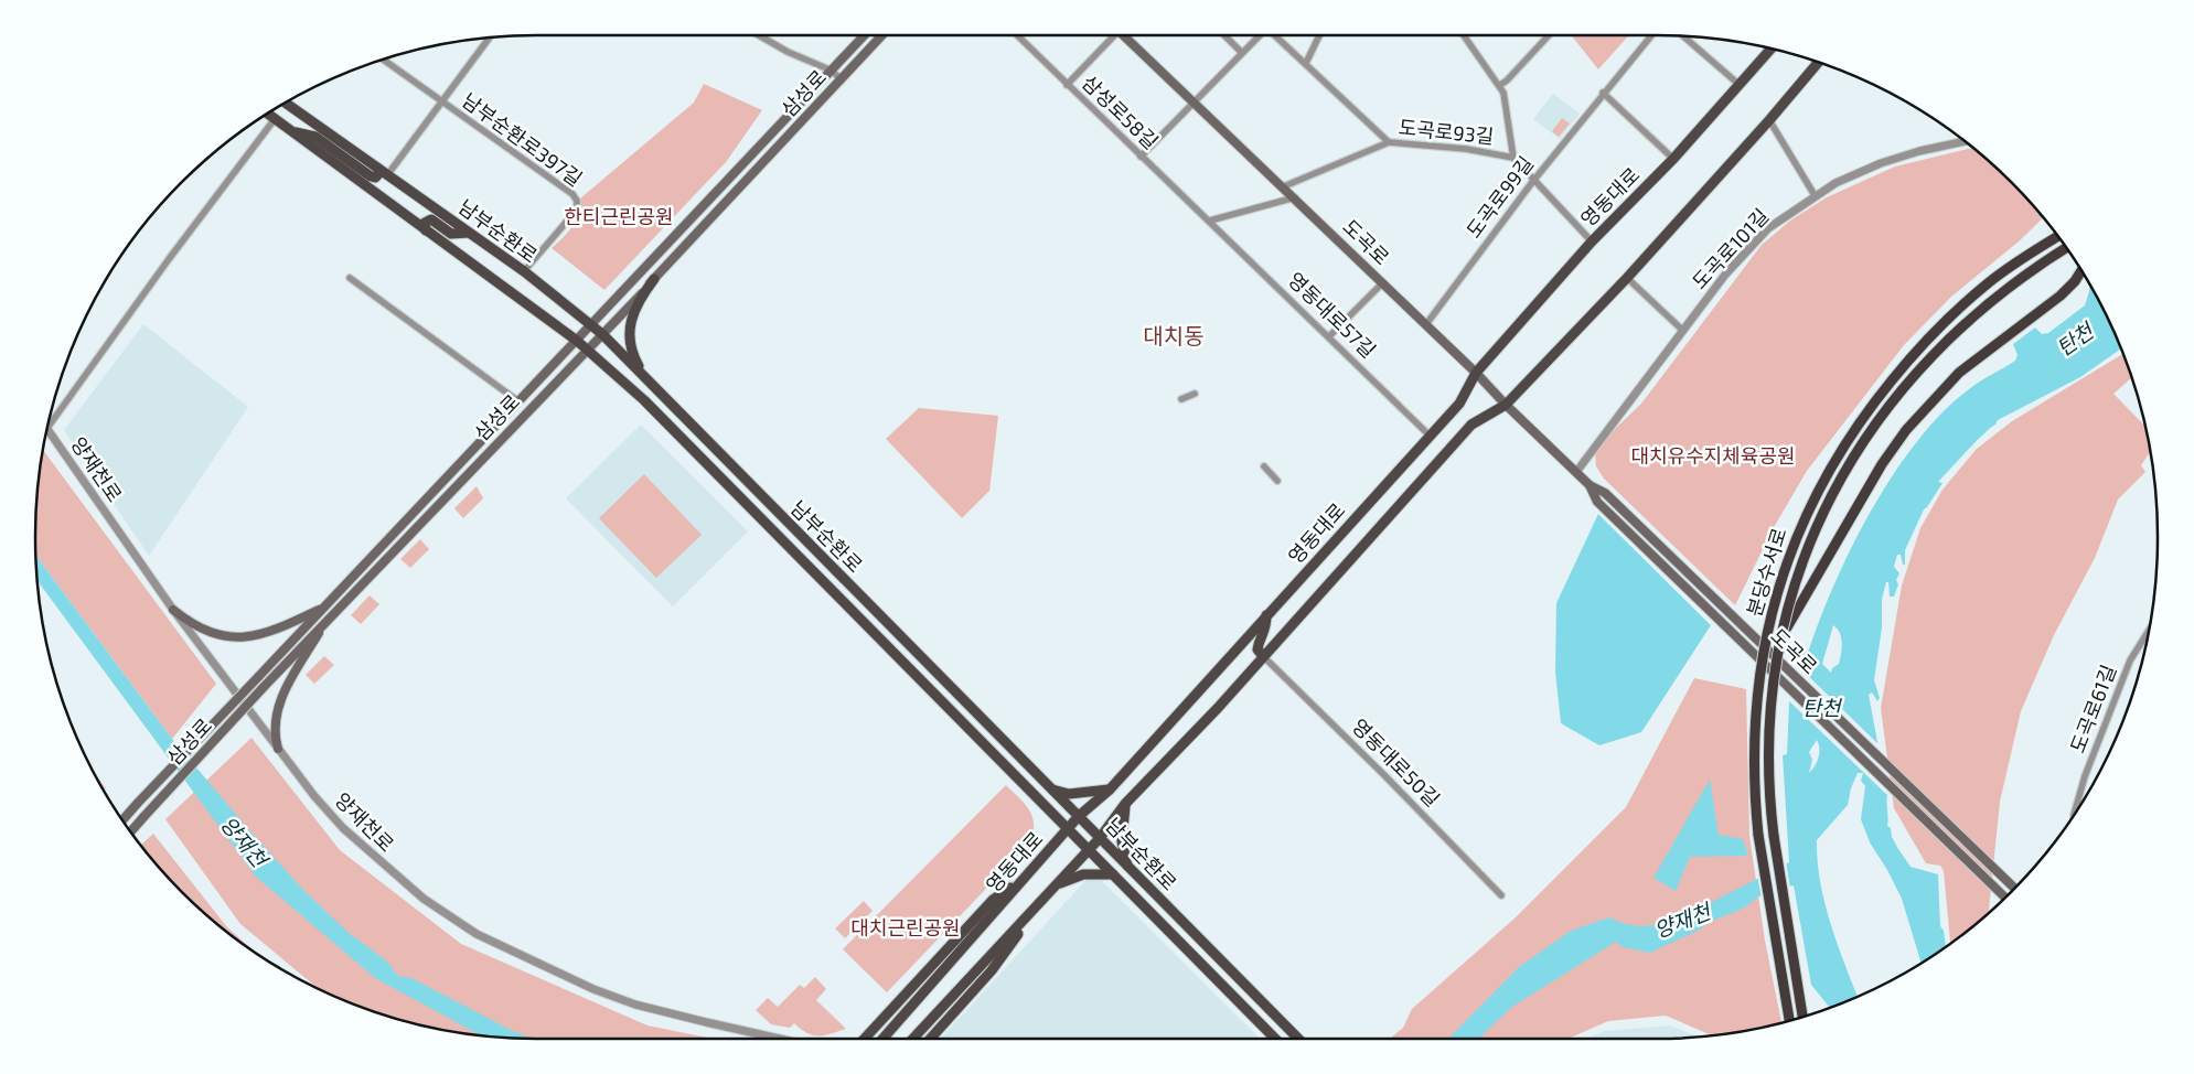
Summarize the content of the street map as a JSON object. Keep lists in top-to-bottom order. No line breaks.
{"streets":{"highway":["분당수서로"],"main road":["삼성로","영동대로","남부순환로","도곡로"],"street":["삼성로58길","도곡로93길","남부순환로397길","도곡로99길","도곡로101길","영동대로57길","양재천로","도곡로61길","영동대로50길"]},"crossings":[["삼성로","남부순환로"],["삼성로58길","영동대로57길"],["도곡로93길","도곡로"],["남부순환로397길","남부순환로"],["도곡로99길","도곡로"],["영동대로","남부순환로"],["영동대로","도곡로"],["영동대로","영동대로57길"],["도곡로","도곡로101길"]],"districts":["대치동"],"water":["탄천","양재천"],"parks":["한티근린공원","대치유수지체육공원","대치근린공원"]}
